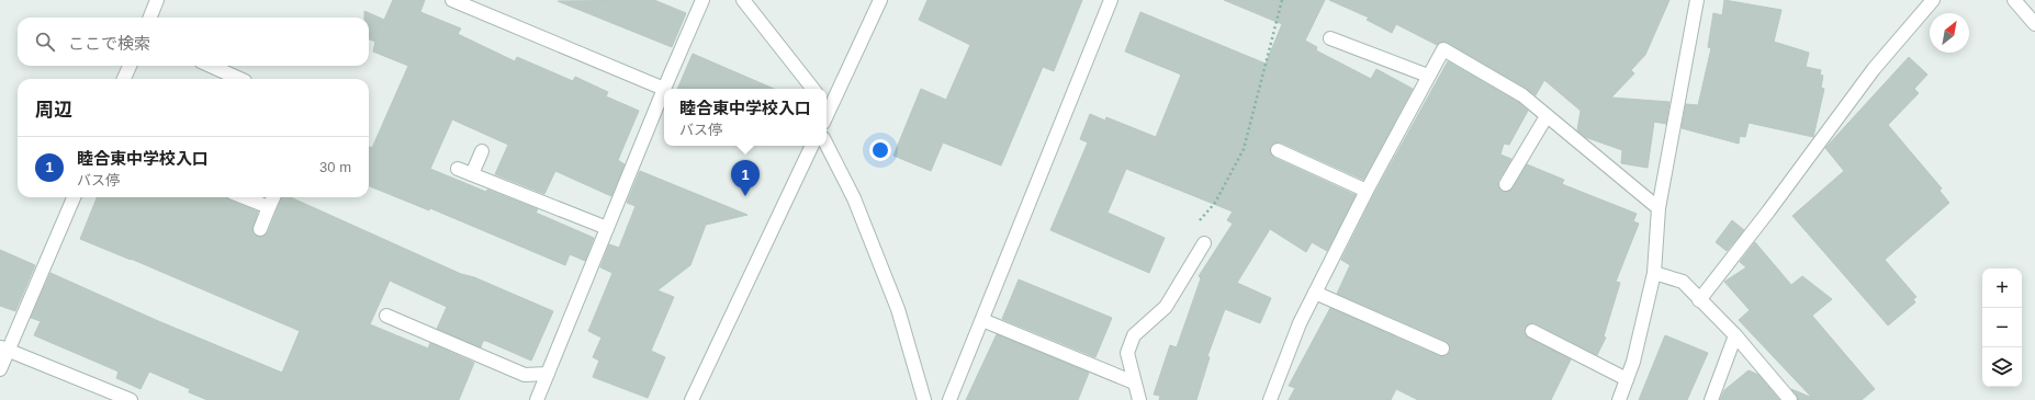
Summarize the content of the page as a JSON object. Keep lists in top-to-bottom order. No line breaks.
{"north":"top right","page":{"search":"ここで検索","heading":"周辺","popup":["睦合東中学校入口","バス停"],"list":[{"mark":"1","name":"睦合東中学校入口","note":"バス停","value":"30 m"}],"pins":"1","map_buttons":["+","−"]}}
